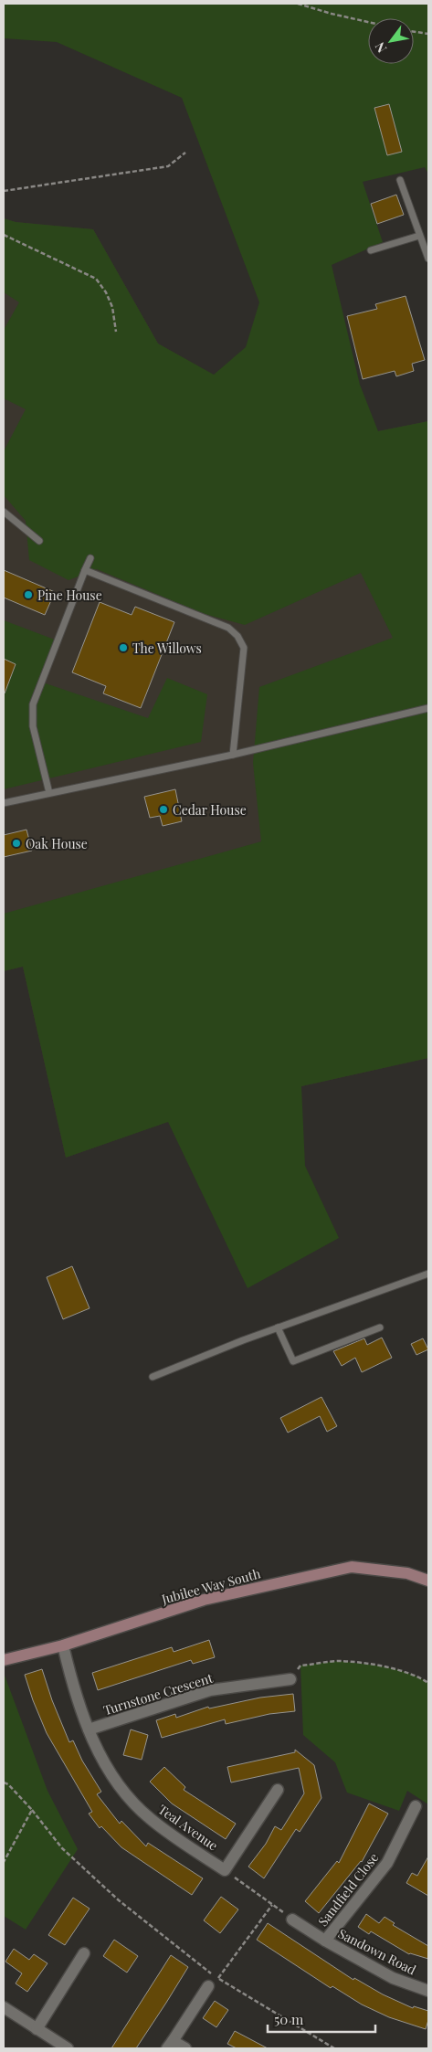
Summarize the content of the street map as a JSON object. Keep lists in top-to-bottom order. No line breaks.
{"streets":{"street":["Jubilee Way South","Turnstone Crescent","Teal Avenue","Sandfield Close","Sandown Road"]},"crossings":[["Jubilee Way South","Teal Avenue"],["Turnstone Crescent","Teal Avenue"],["Sandfield Close","Sandown Road"]],"places":["Pine House","The Willows","Cedar House","Oak House"],"scale_bar":"50 m","north":"bottom left"}
